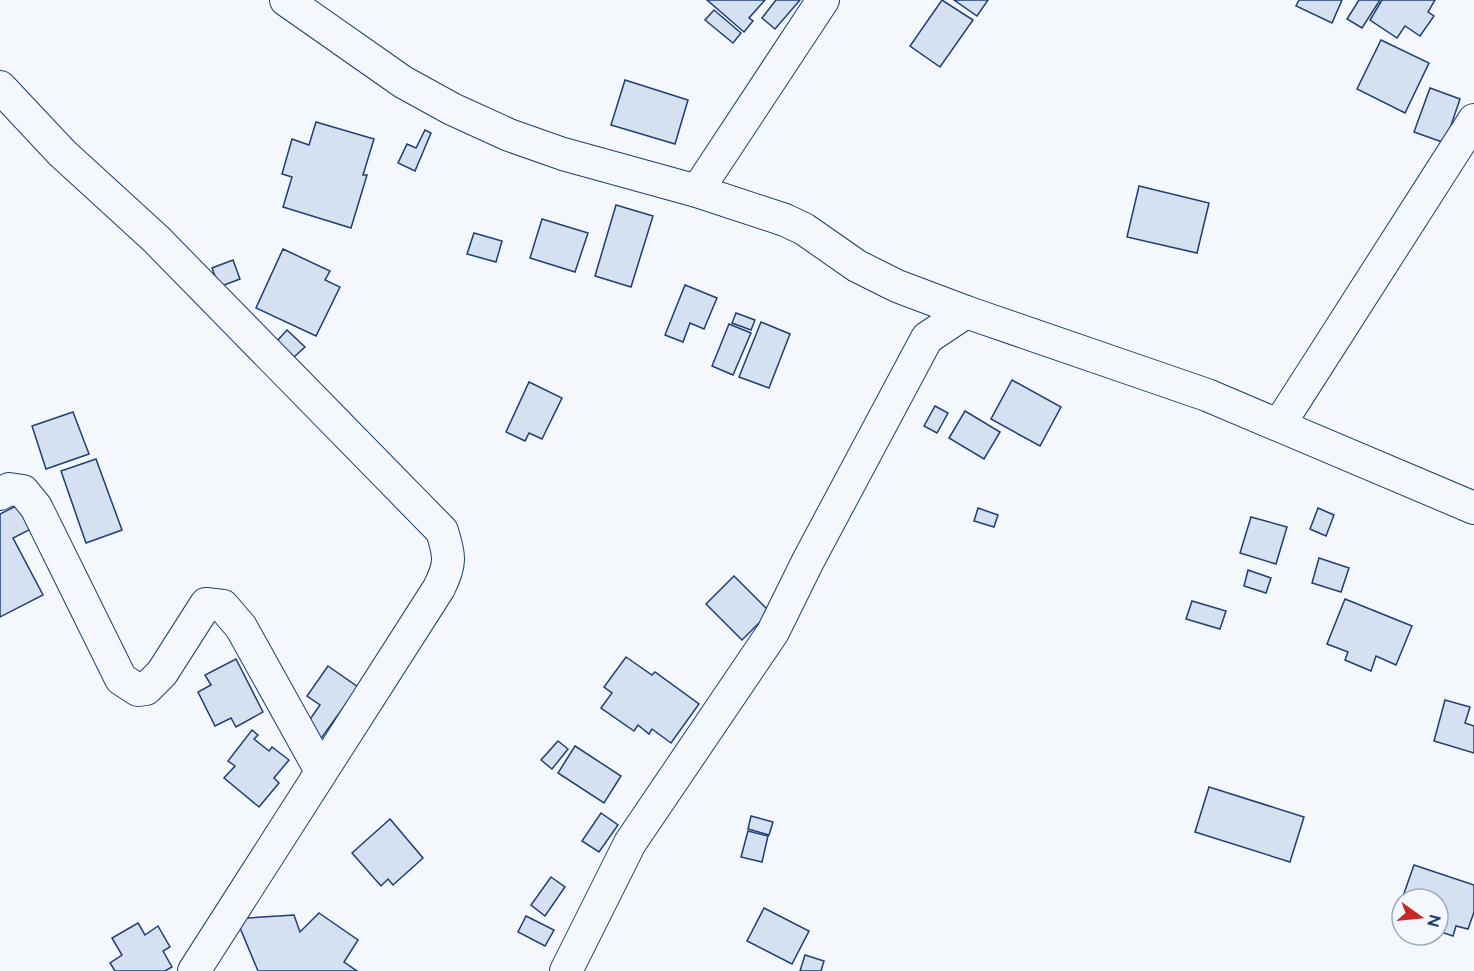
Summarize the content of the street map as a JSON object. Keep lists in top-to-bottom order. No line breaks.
{"north":"right"}
